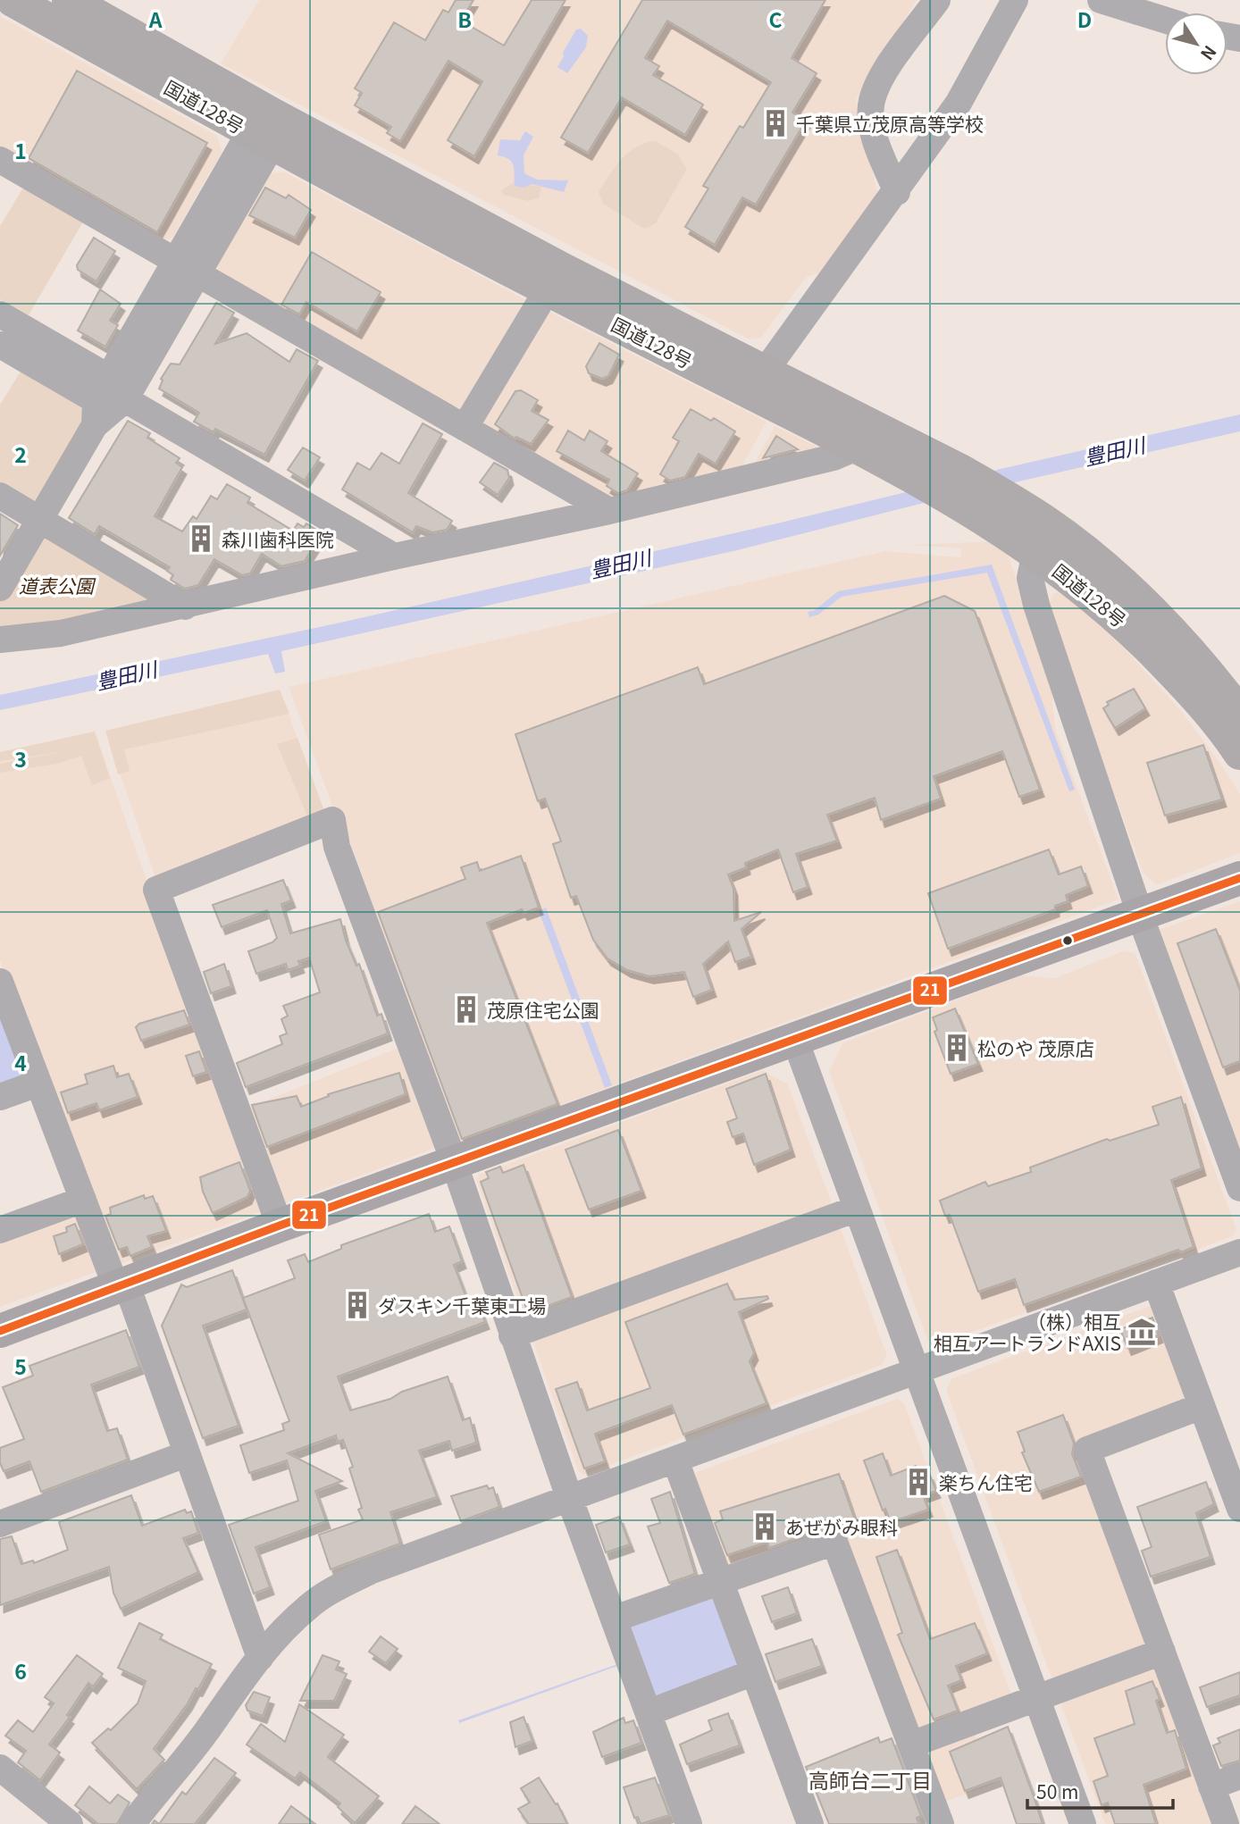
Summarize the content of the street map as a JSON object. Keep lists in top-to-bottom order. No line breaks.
{"streets":{"highway":["国道128号"]},"districts":["高師台二丁目"],"water":["豊田川"],"parks":["道表公園"],"places":{"building":["千葉県立茂原高等学校","森川歯科医院","茂原住宅公園","松のや 茂原店","ダスキン千葉東工場","楽ちん住宅","あぜがみ眼科"],"museum":["（株）相互 相互アートランドAXIS"]},"lines":["transit line 21"],"scale_bar":"50 m","north":"bottom right","grid":{"columns":["A","B","C","D"],"rows":["1","2","3","4","5","6"]}}
